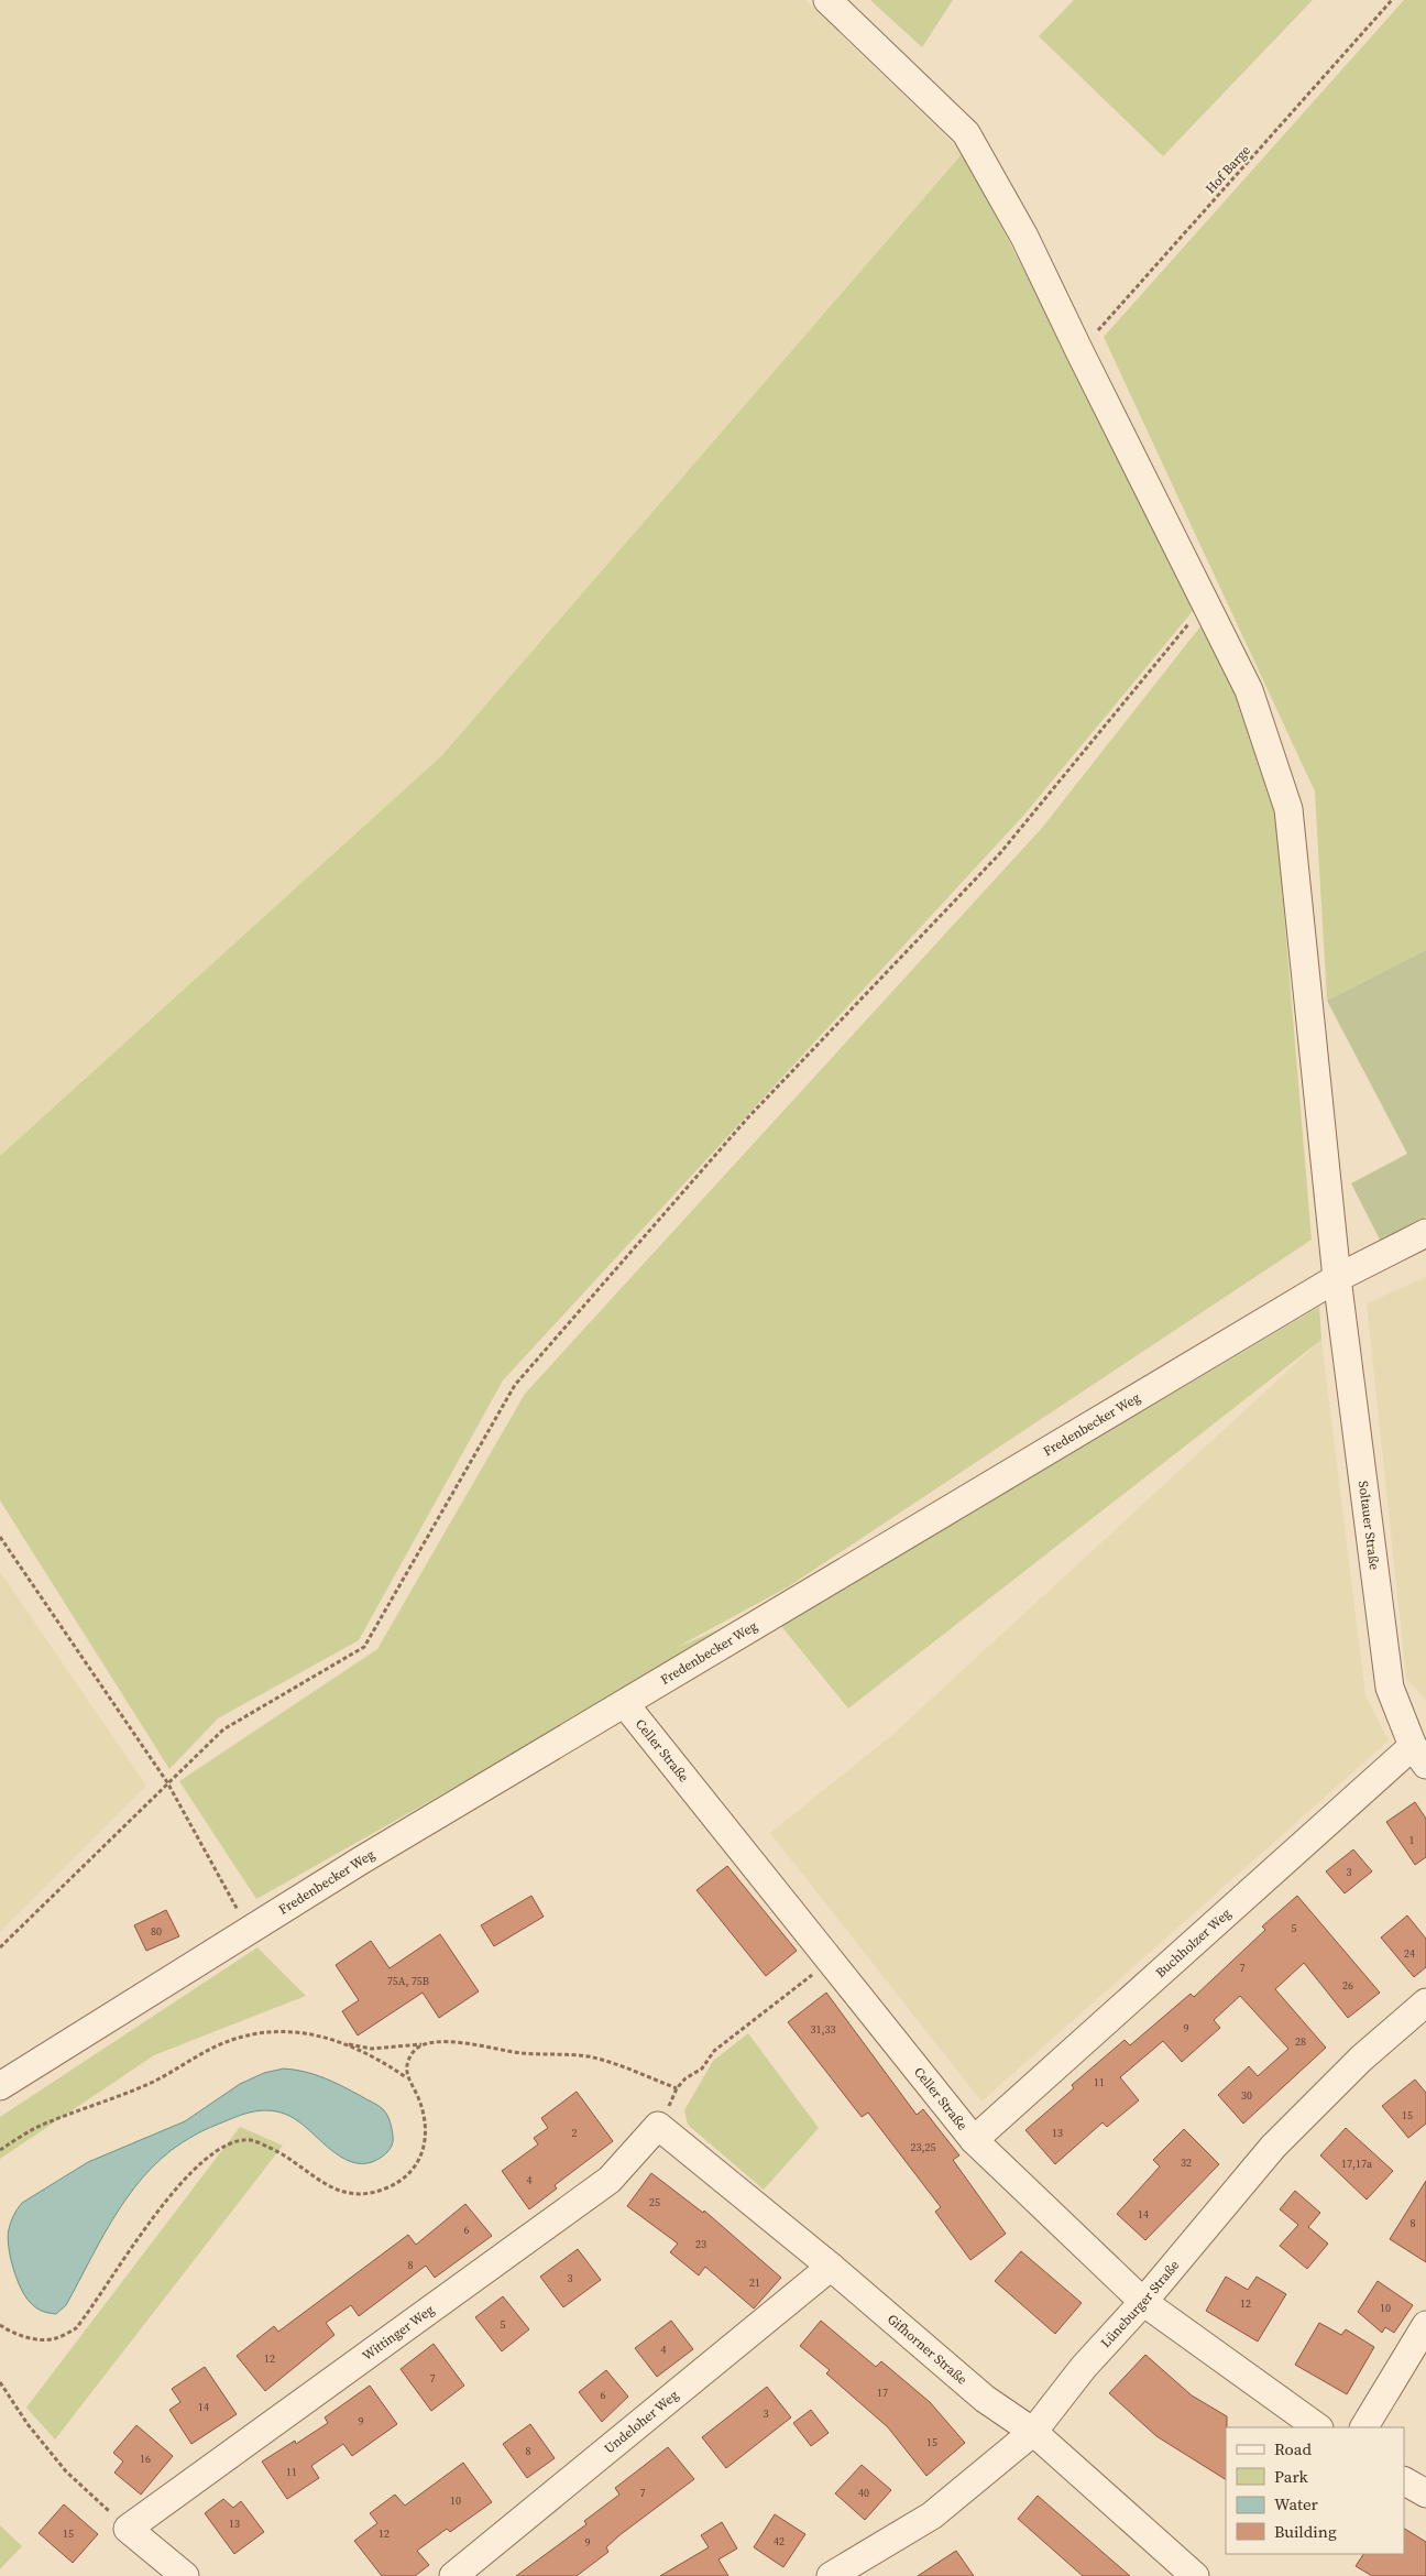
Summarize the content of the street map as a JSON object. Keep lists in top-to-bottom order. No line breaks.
{"streets":{"street":["Fredenbecker Weg","Soltauer Straße","Celler Straße","Buchholzer Weg","Lüneburger Straße","Wittinger Weg","Gifhorner Straße","Undeloher Weg"],"path":["Hof Barge"]},"crossings":[["Hof Barge","Soltauer Straße"],["Fredenbecker Weg","Soltauer Straße"],["Fredenbecker Weg","Celler Straße"],["Soltauer Straße","Buchholzer Weg"],["Celler Straße","Buchholzer Weg"],["Celler Straße","Lüneburger Straße"],["Lüneburger Straße","Gifhorner Straße"],["Wittinger Weg","Gifhorner Straße"],["Gifhorner Straße","Undeloher Weg"]],"house_numbers":["1","3","5","80","24","7","75A, 75B","26","9","31,33","28","11","30","15","2","13","23,25","32","17,17a","4","25","14","8","6","23","8","3","21","12","10","5","4","12","7","17","6","14","3","9","15","8","16","11","7","40","10","13","15","12","42","9"],"legend":["Road","Park","Water","Building"]}
